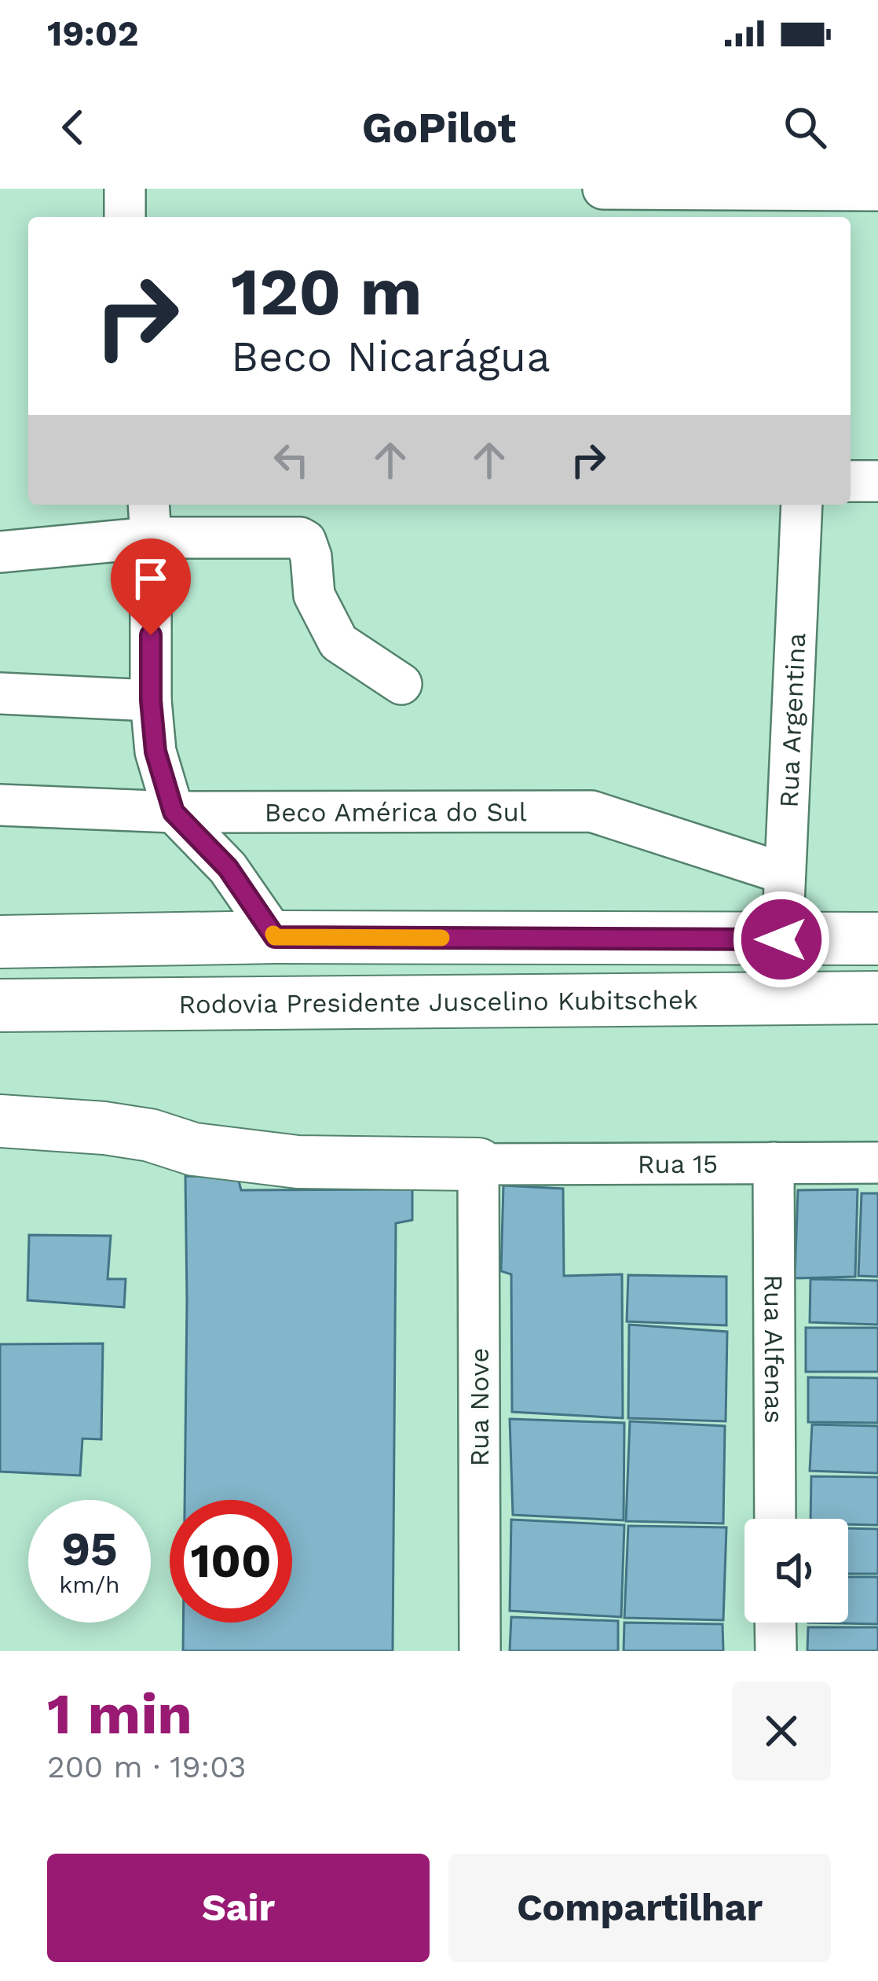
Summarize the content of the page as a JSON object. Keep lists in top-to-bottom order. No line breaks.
{"streets":{"highway":["Rodovia Presidente Juscelino Kubitschek"],"street":["Rua Argentina","Beco América do Sul","Rua 15","Rua Alfenas","Rua Nove"]},"crossings":[["Rua Argentina","Beco América do Sul"],["Rua 15","Rua Alfenas"],["Rua 15","Rua Nove"]],"page":{"status":"19:02","header":"GoPilot","turn":["120 m","Beco Nicarágua"],"speed":"95 km/h","limit":"100","heading":["1 min","200 m · 19:03"],"buttons":["Sair","Compartilhar"]}}
